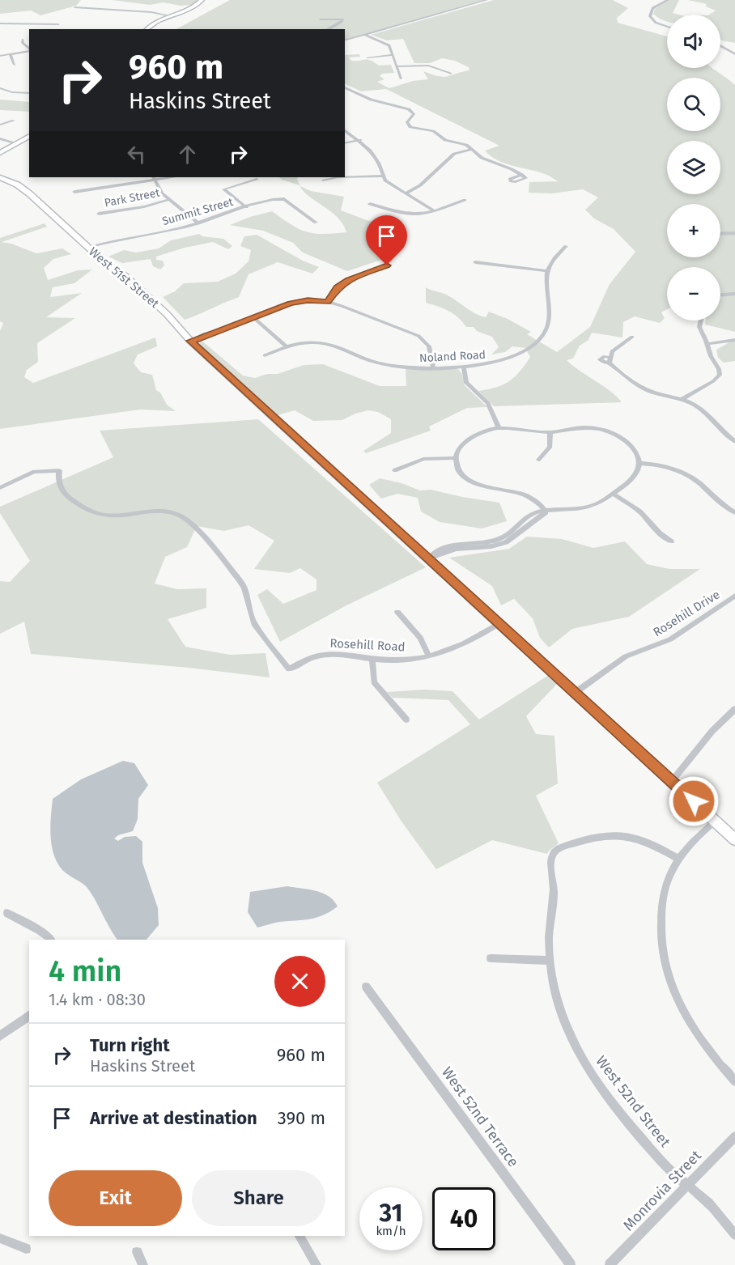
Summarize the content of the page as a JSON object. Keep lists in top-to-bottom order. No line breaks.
{"streets":{"street":["Park Street","Summit Street","West 51st Street","Noland Road","Rosehill Drive","Rosehill Road","West 52nd Street","West 52nd Terrace","Monrovia Street"]},"crossings":[["Summit Street","West 51st Street"],["West 51st Street","Rosehill Drive"],["West 51st Street","Rosehill Road"],["West 52nd Street","Monrovia Street"]],"page":{"map_buttons":["+","−"],"turn":["960 m","Haskins Street"],"heading":["4 min","1.4 km · 08:30"],"list":[{"name":"Turn right","note":"Haskins Street","value":"960 m"},{"name":"Arrive at destination","value":"390 m"}],"buttons":["Exit","Share"],"speed":"31 km/h","limit":"40"}}
